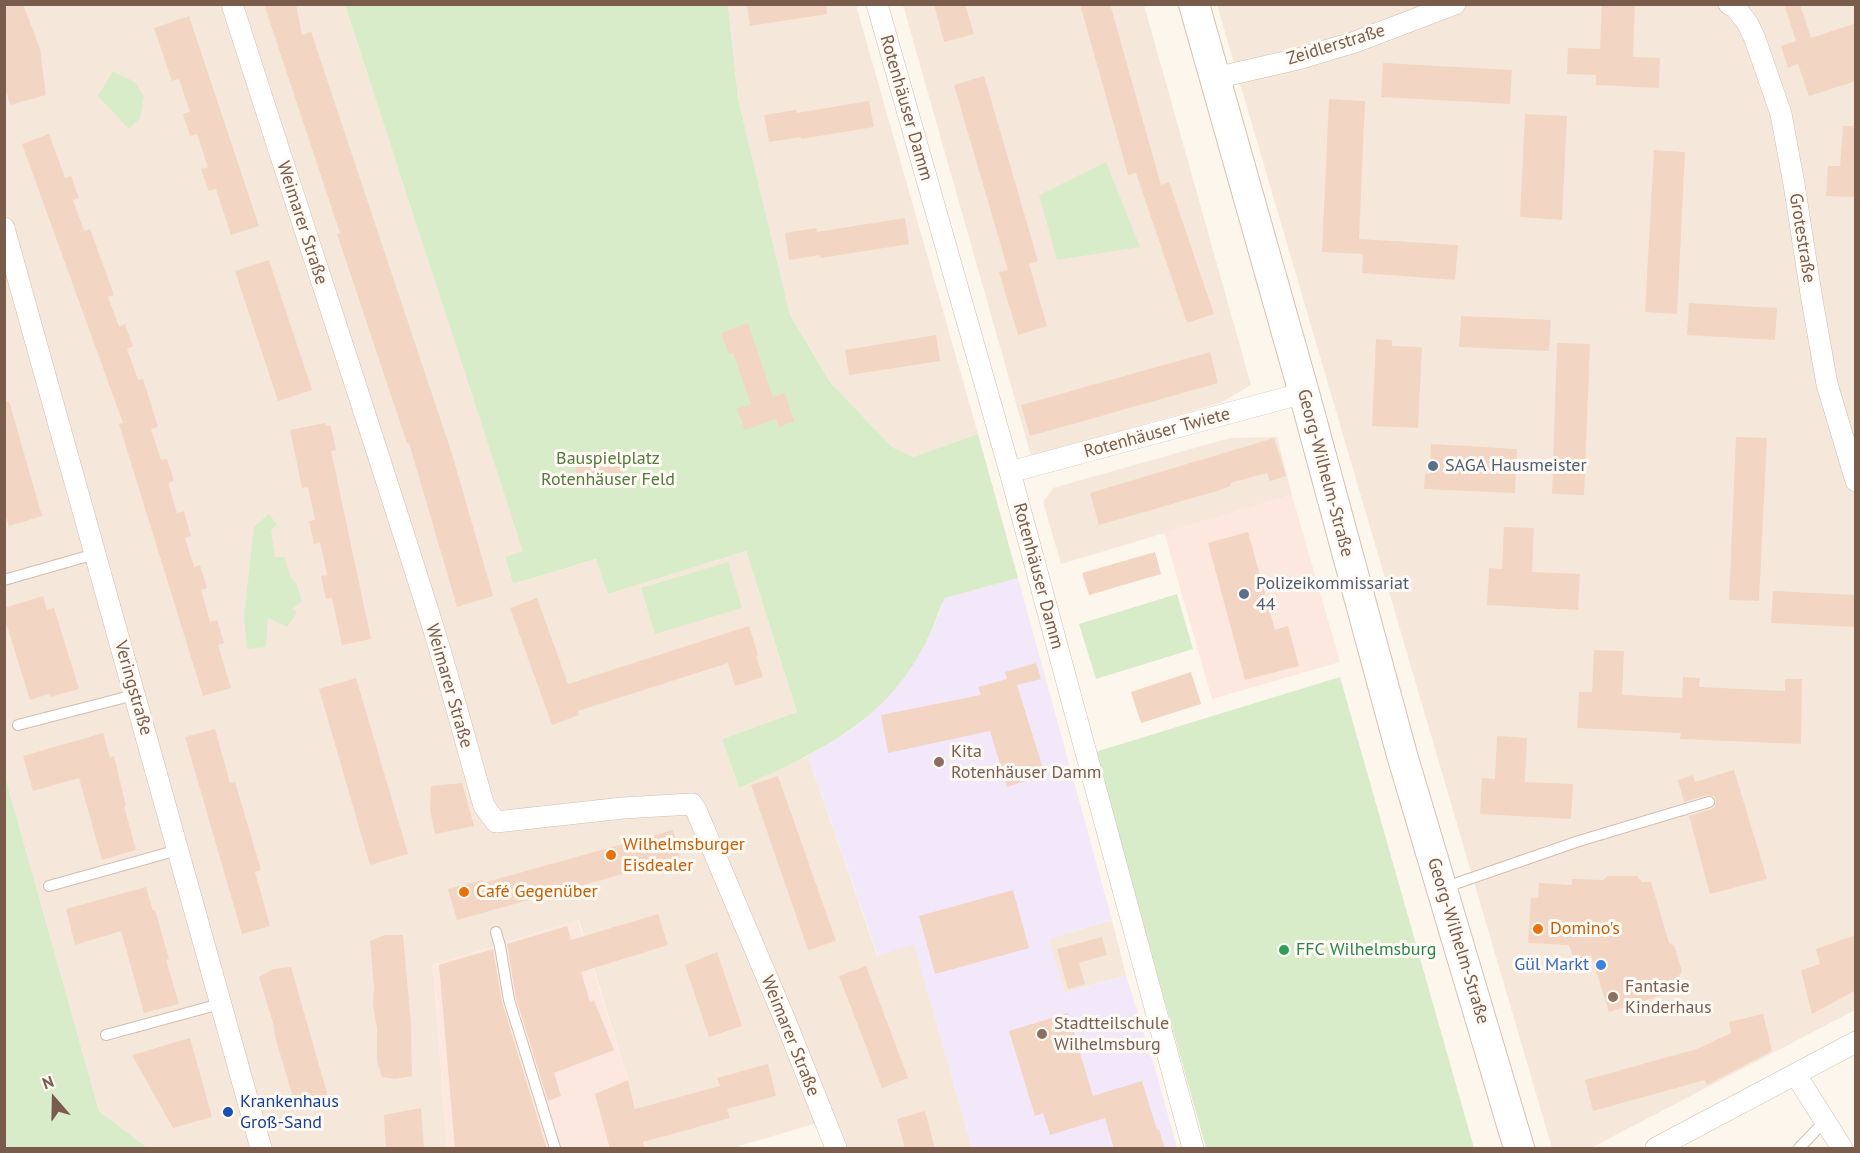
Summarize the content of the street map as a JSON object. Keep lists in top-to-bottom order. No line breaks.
{"streets":{"street":["Zeidlerstraße","Rotenhäuser Damm","Weimarer Straße","Grotestraße","Rotenhäuser Twiete","Georg-Wilhelm-Straße","Veringstraße"]},"crossings":[["Zeidlerstraße","Georg-Wilhelm-Straße"],["Rotenhäuser Damm","Rotenhäuser Twiete"],["Rotenhäuser Twiete","Georg-Wilhelm-Straße"]],"parks":["Bauspielplatz Rotenhäuser Feld"],"places":["SAGA Hausmeister","Polizeikommissariat 44","Kita Rotenhäuser Damm","Wilhelmsburger Eisdealer","Café Gegenüber","Domino's","FFC Wilhelmsburg","Gül Markt","Fantasie Kinderhaus","Stadtteilschule Wilhelmsburg","Krankenhaus Groß-Sand"],"north":"top"}
